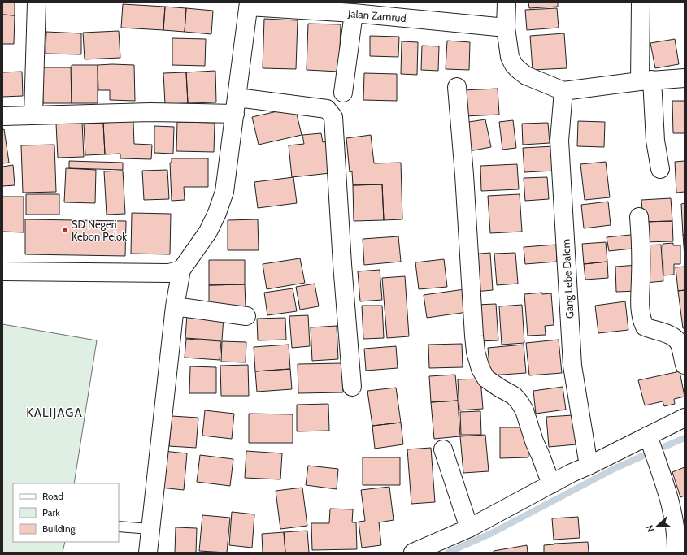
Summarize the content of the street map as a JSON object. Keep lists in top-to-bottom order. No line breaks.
{"streets":{"street":["Jalan Zamrud","Gang Lebe Dalem"]},"districts":["KALIJAGA"],"places":["SD Negeri Kebon Pelok"],"legend":["Road","Park","Building"],"north":"left"}
